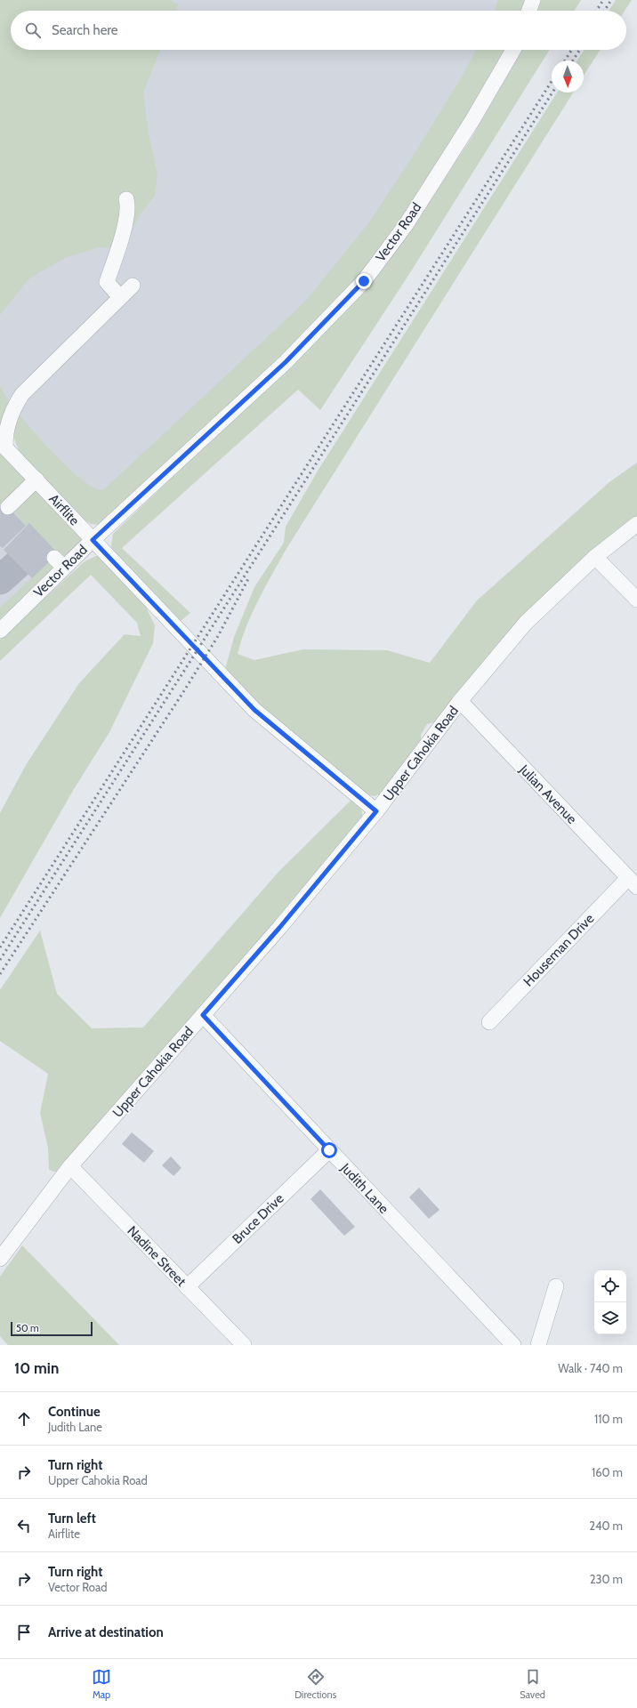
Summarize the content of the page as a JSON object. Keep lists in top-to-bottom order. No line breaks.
{"streets":{"street":["Vector Road","Airflite","Upper Cahokia Road","Julian Avenue","Houseman Drive","Judith Lane","Bruce Drive","Nadine Street"]},"crossings":[["Vector Road","Airflite"],["Airflite","Upper Cahokia Road"],["Upper Cahokia Road","Julian Avenue"],["Upper Cahokia Road","Judith Lane"],["Upper Cahokia Road","Nadine Street"],["Julian Avenue","Houseman Drive"],["Judith Lane","Bruce Drive"],["Bruce Drive","Nadine Street"]],"scale_bar":"50 m","north":"bottom","page":{"search":"Search here","scale":"50 m","heading":["10 min","Walk · 740 m"],"list":[["Continue","Judith Lane","110 m"],["Turn right","Upper Cahokia Road","160 m"],["Turn left","Airflite","240 m"],["Turn right","Vector Road","230 m"],"Arrive at destination"],"nav":["Map","Directions","Saved"]}}
